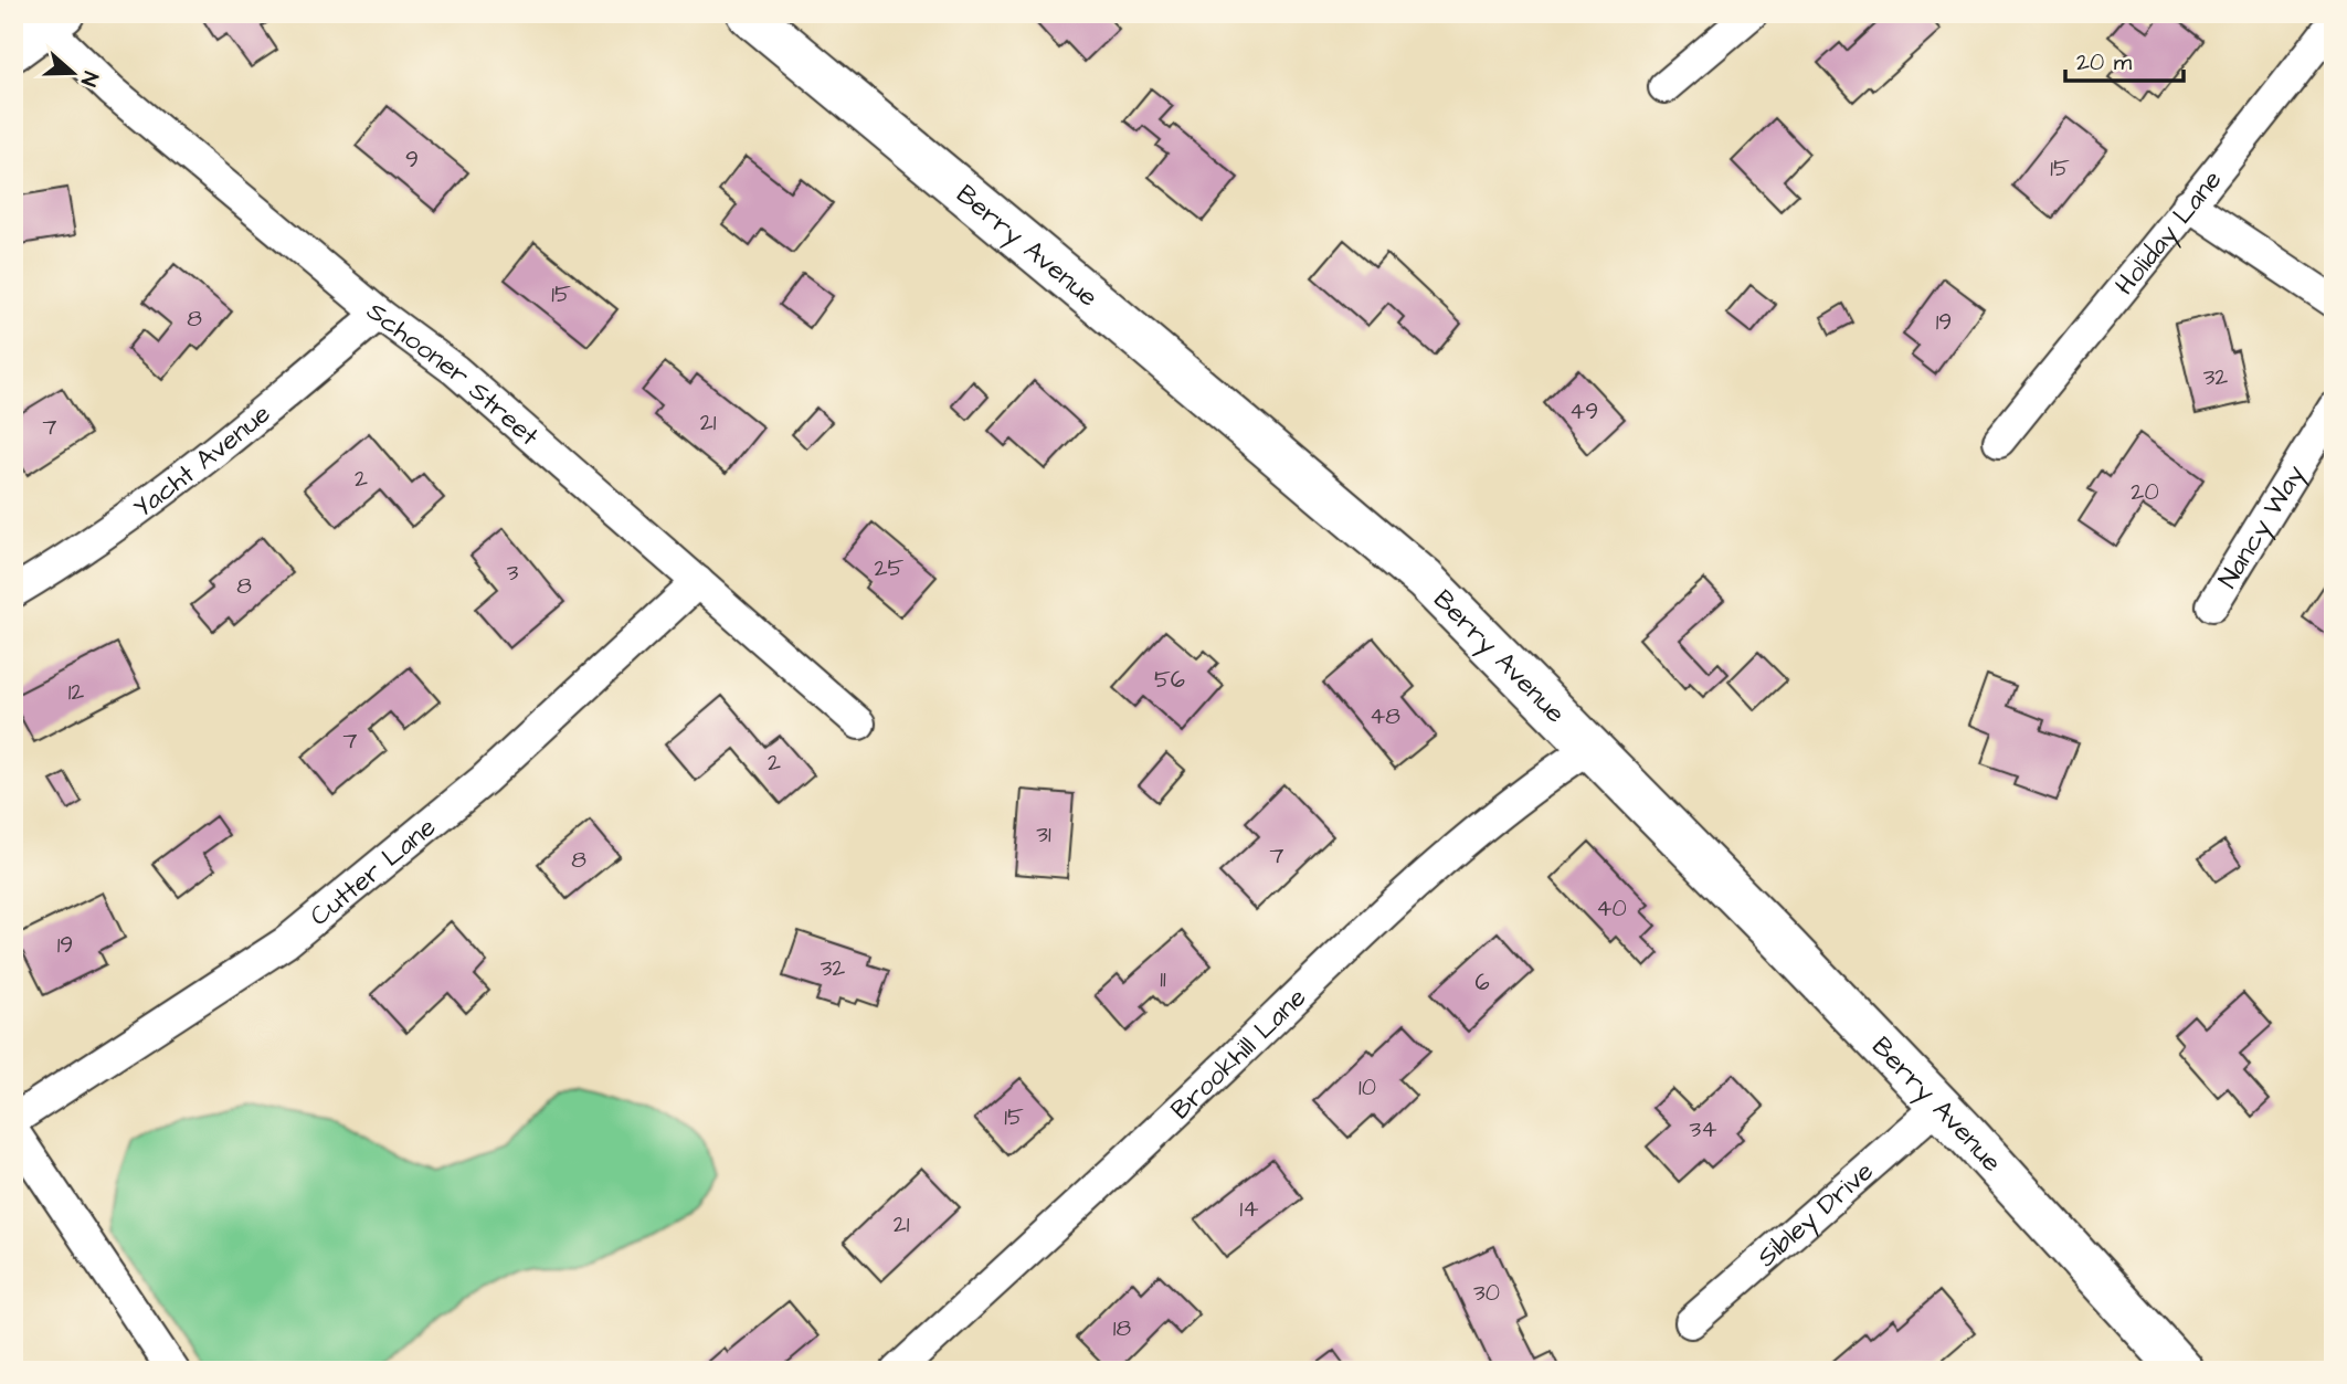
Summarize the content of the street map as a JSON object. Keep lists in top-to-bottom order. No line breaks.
{"streets":{"street":["Holiday Lane","Berry Avenue","Schooner Street","Yacht Avenue","Nancy Way","Cutter Lane","Brookhill Lane","Sibley Drive"]},"crossings":[["Berry Avenue","Brookhill Lane"],["Berry Avenue","Sibley Drive"],["Schooner Street","Yacht Avenue"],["Schooner Street","Cutter Lane"]],"house_numbers":["9","15","15","8","19","32","49","21","7","2","20","25","3","8","56","12","48","7","2","31","7","8","40","19","32","11","6","10","15","34","14","21","30","18"],"scale_bar":"20 m","north":"right"}
